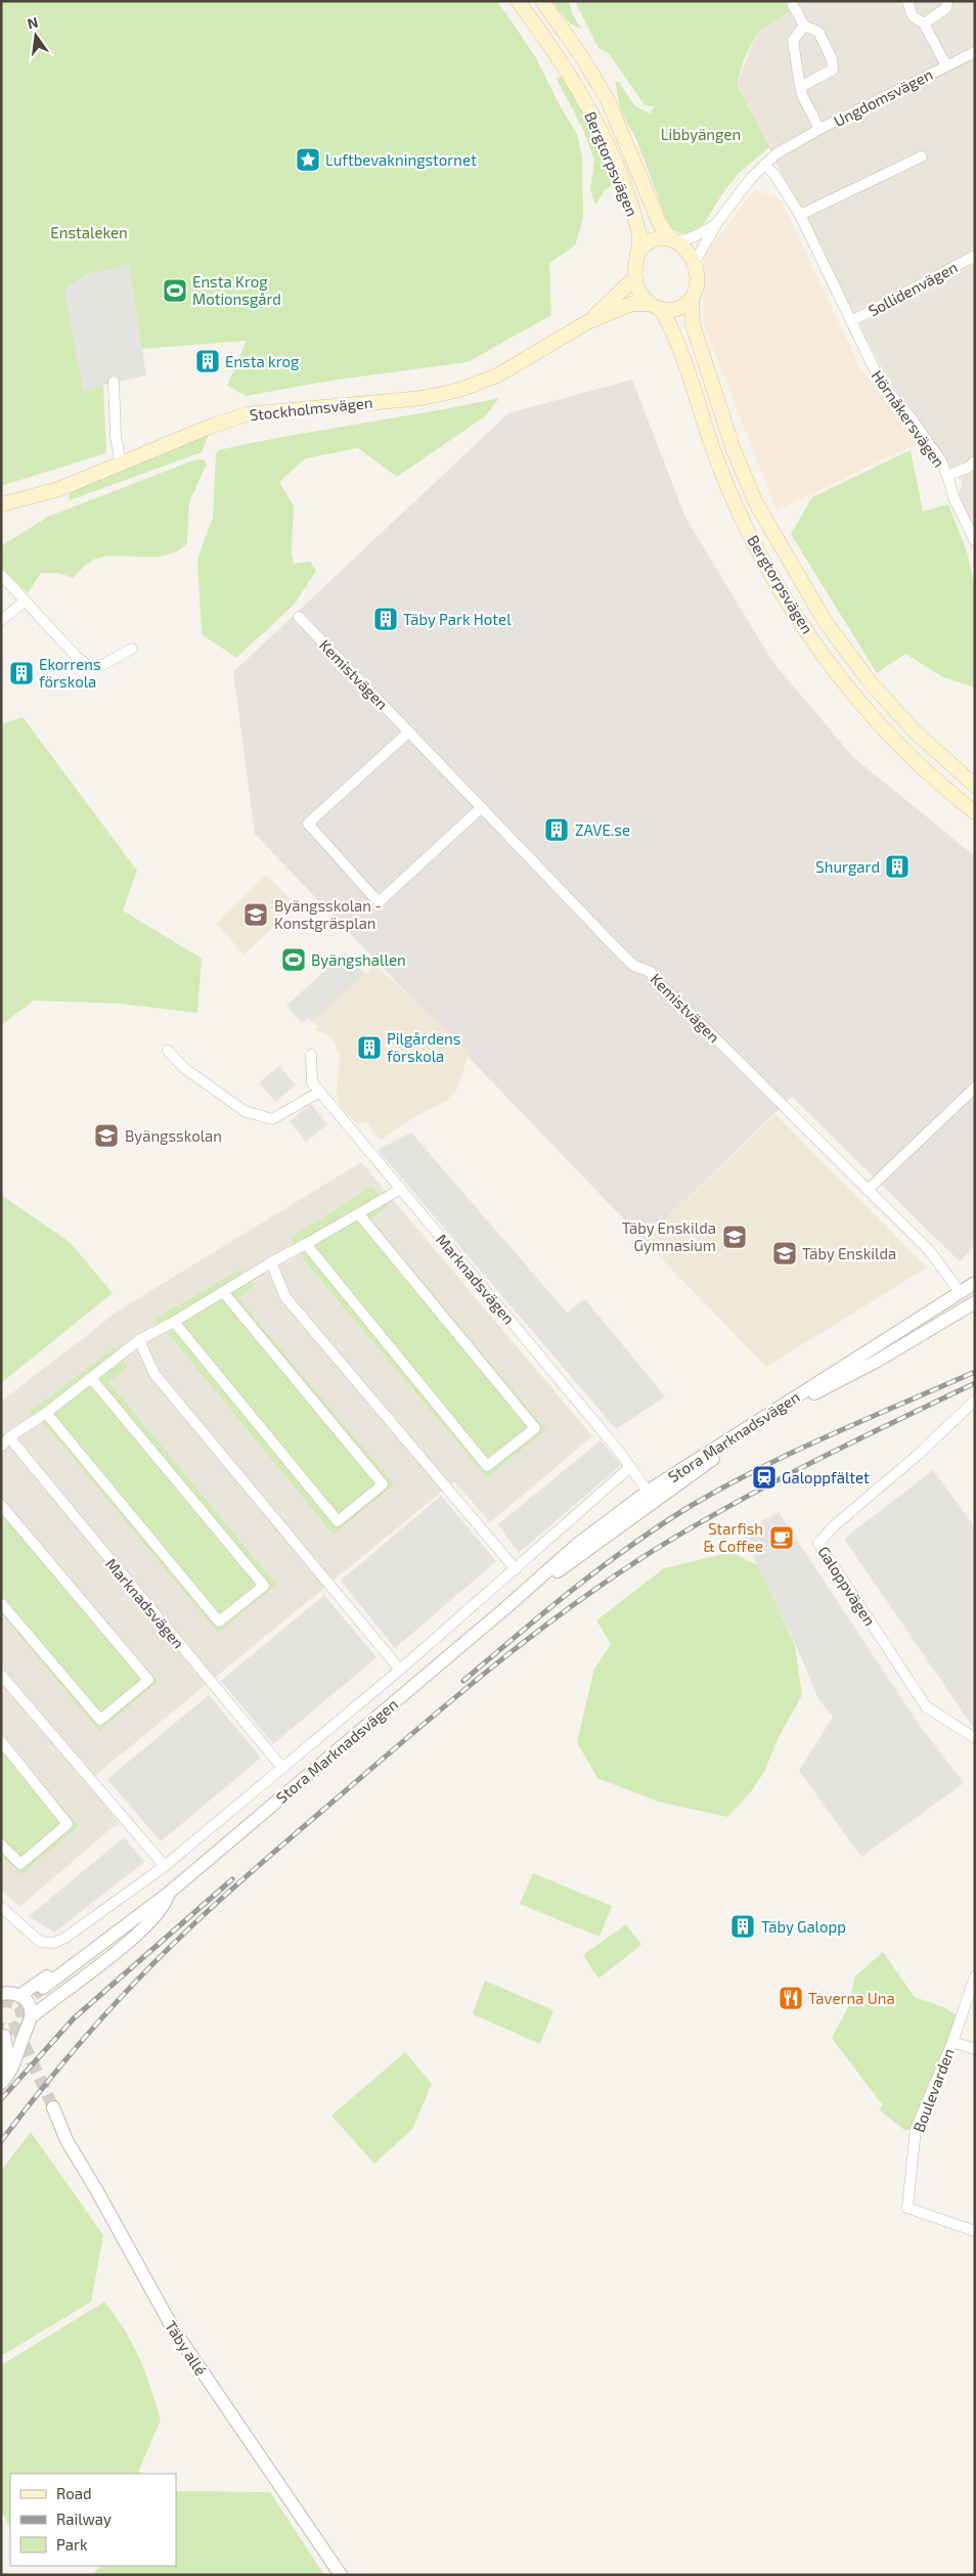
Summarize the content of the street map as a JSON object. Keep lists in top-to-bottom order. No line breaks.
{"streets":{"main road":["Bergtorpsvägen","Stockholmsvägen"],"street":["Ungdomsvägen","Sollidenvägen","Hörnåkersvägen","Kemistvägen","Marknadsvägen","Stora Marknadsvägen","Galoppvägen","Boulevarden","Täby allé"]},"crossings":[["Ungdomsvägen","Bergtorpsvägen"],["Ungdomsvägen","Stockholmsvägen"],["Ungdomsvägen","Hörnåkersvägen"],["Bergtorpsvägen","Stockholmsvägen"],["Sollidenvägen","Hörnåkersvägen"],["Kemistvägen","Stora Marknadsvägen"],["Marknadsvägen","Stora Marknadsvägen"]],"parks":["Libbyängen","Enstaleken"],"places":{"place":["Luftbevakningstornet"],"sports":["Ensta Krog Motionsgård","Byängshallen"],"building":["Ensta krog","Täby Park Hotel","Ekorrens förskola","ZAVE.se","Shurgard","Pilgårdens förskola","Täby Galopp"],"school or university":["Byängsskolan - Konstgräsplan","Byängsskolan","Täby Enskilda Gymnasium","Täby Enskilda"],"station":["Galoppfältet"],"cafe":["Starfish & Coffee"],"restaurant":["Taverna Una"]},"legend":["Road","Railway","Park"],"north":"top"}
